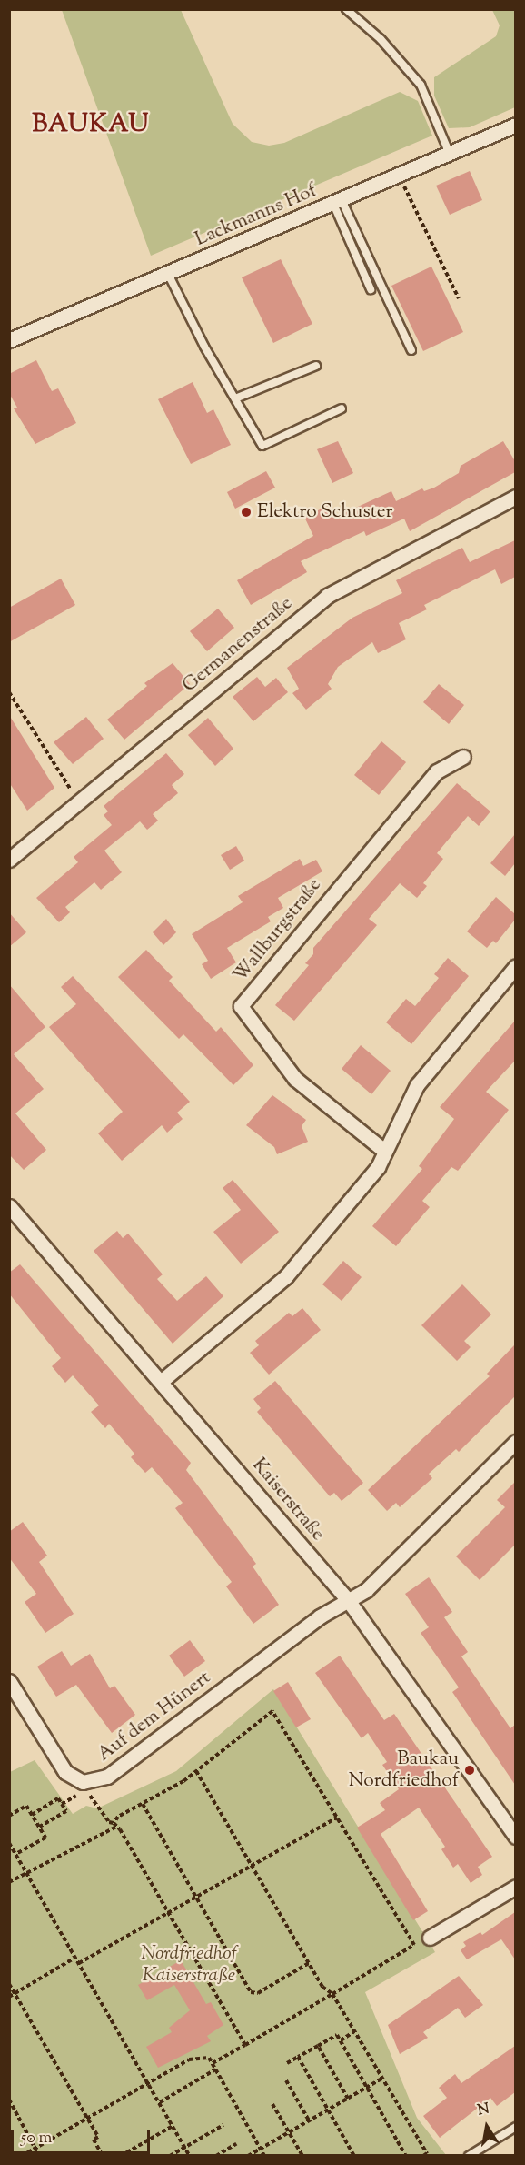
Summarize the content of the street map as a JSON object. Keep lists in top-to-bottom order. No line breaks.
{"streets":{"street":["Lackmanns Hof","Germanenstraße","Wallburgstraße","Kaiserstraße","Auf dem Hünert"]},"crossings":[["Kaiserstraße","Auf dem Hünert"]],"districts":["BAUKAU"],"parks":["Nordfriedhof Kaiserstraße"],"places":["Elektro Schuster","Baukau Nordfriedhof"],"scale_bar":"50 m","north":"top"}
